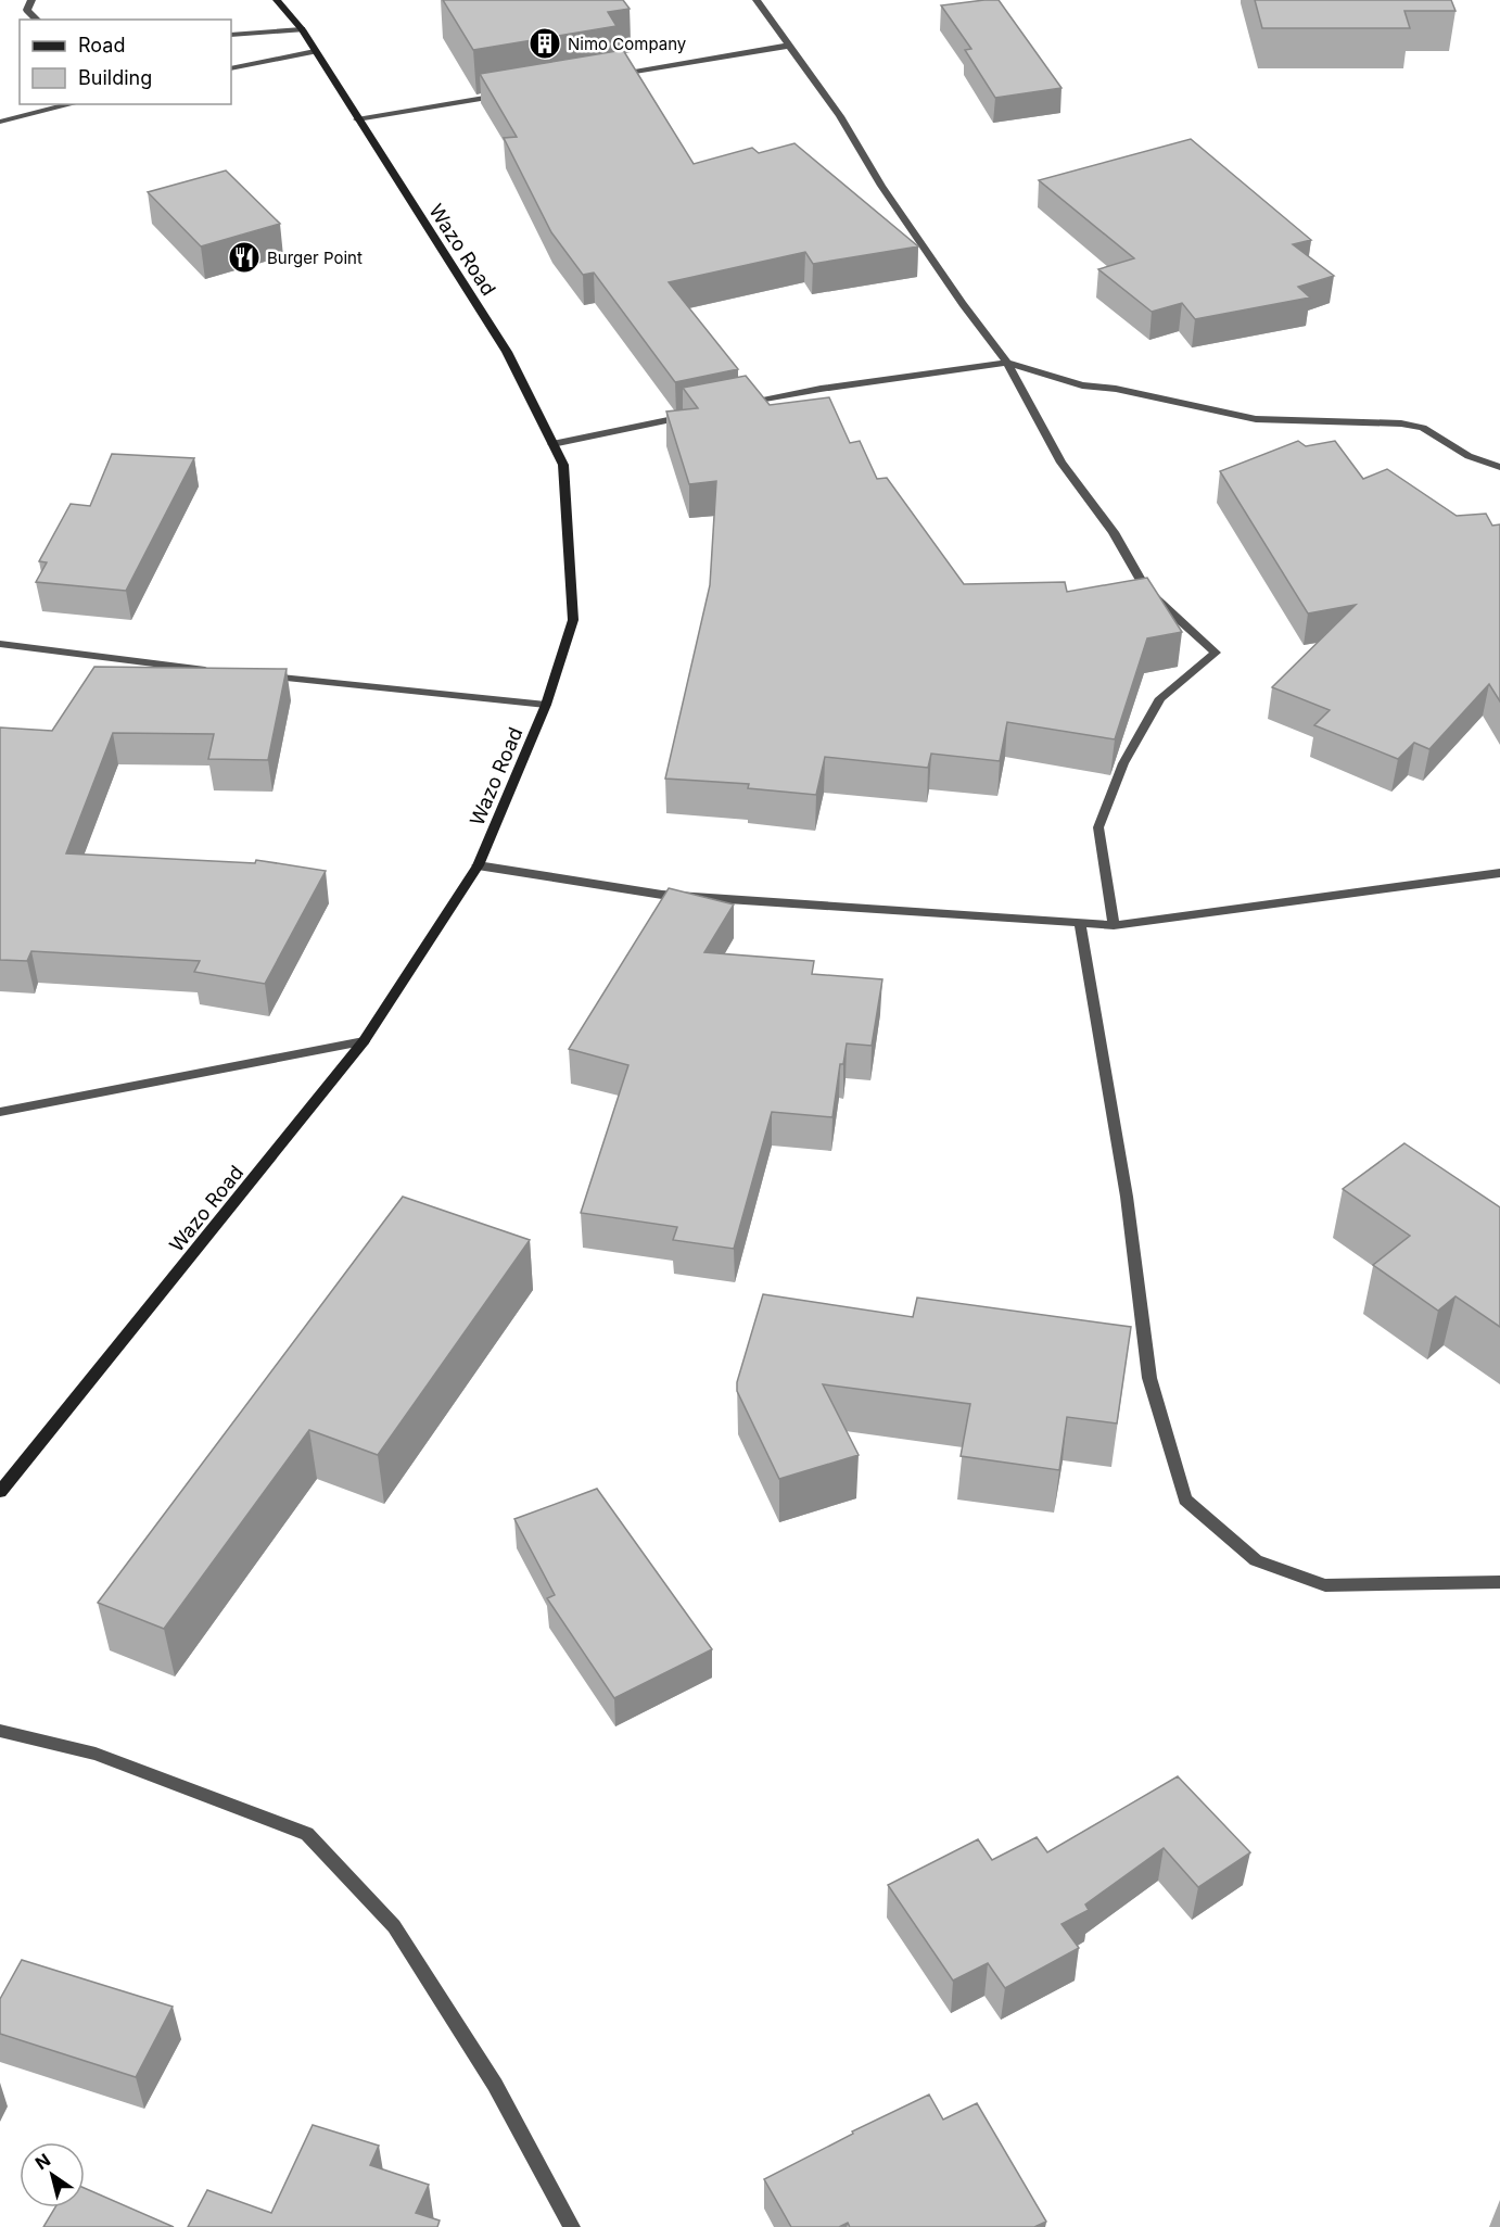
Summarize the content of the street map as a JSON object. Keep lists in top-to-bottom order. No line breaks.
{"streets":{"main road":["Wazo Road"]},"places":{"building":["Nimo Company"],"restaurant":["Burger Point"]},"legend":["Road","Building"],"north":"top left"}
